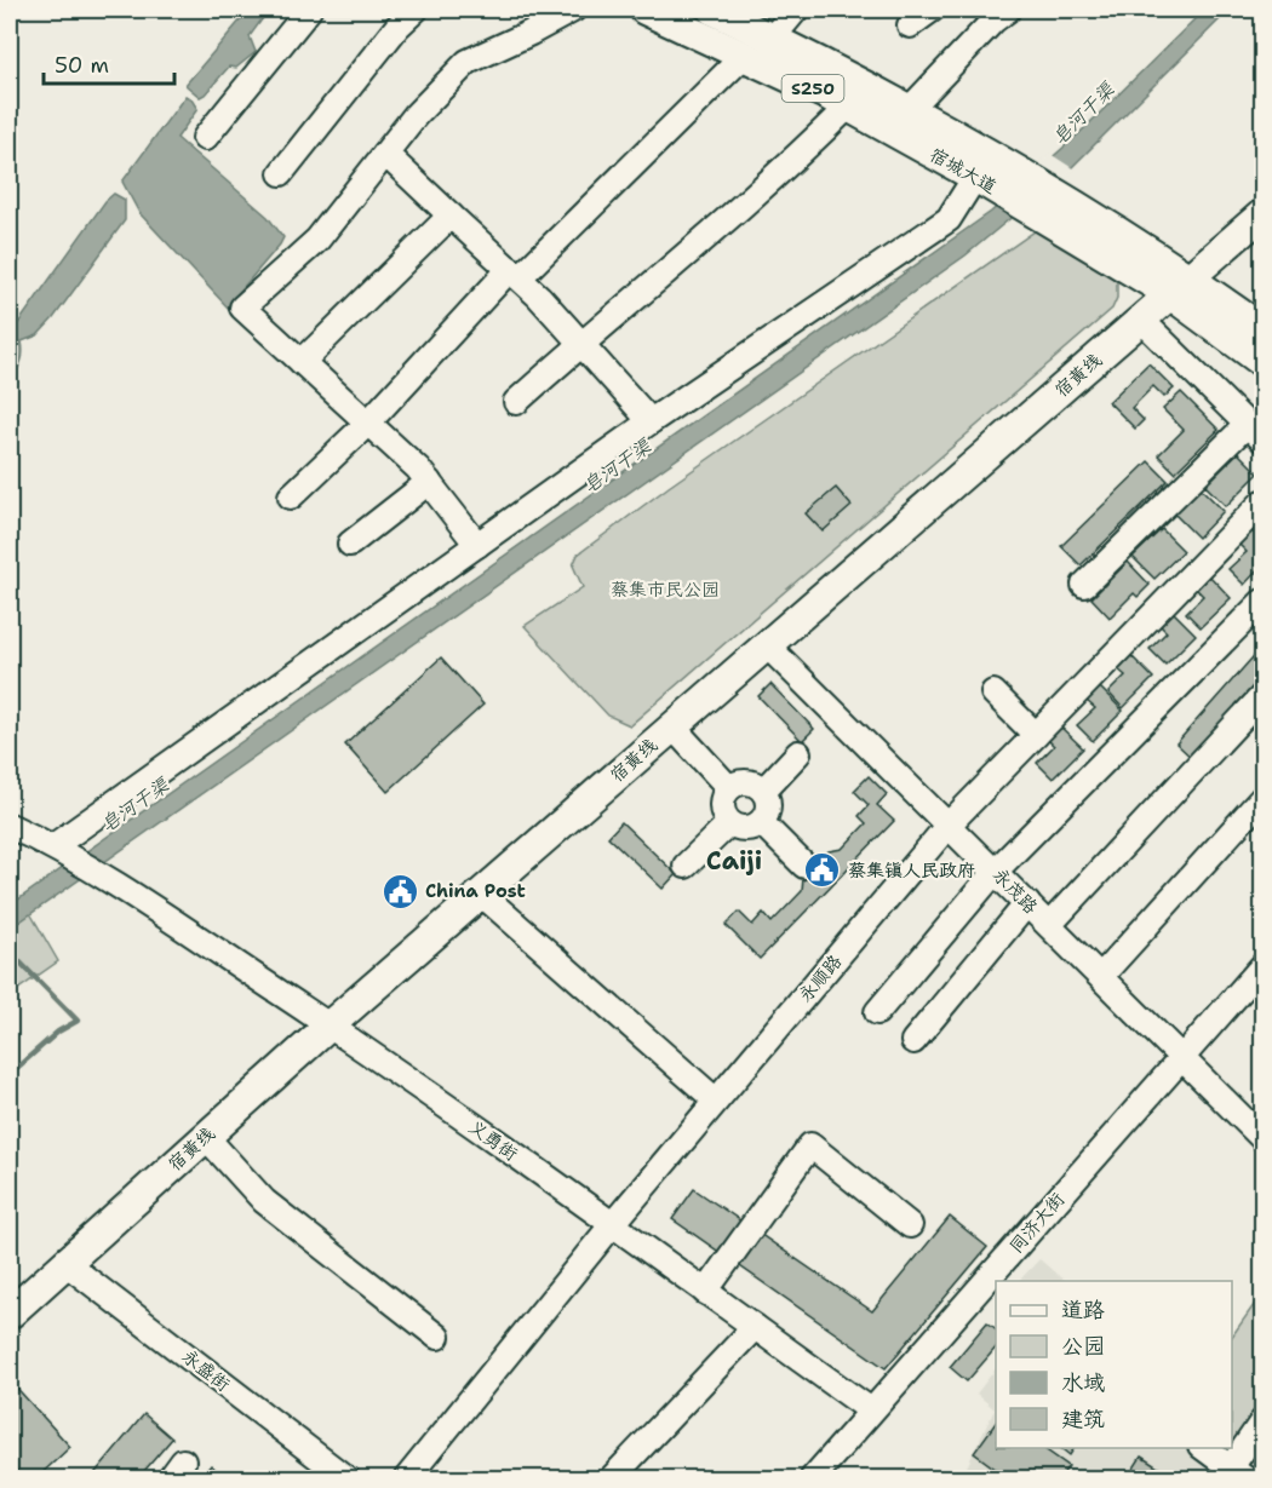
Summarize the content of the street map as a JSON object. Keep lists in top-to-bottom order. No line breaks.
{"streets":{"main road":["S250","宿城大道","宿黄线"],"street":["永茂路","永顺路","义勇街","同济大街","永盛街"]},"crossings":[["宿城大道","宿黄线"],["宿黄线","永茂路"],["宿黄线","义勇街"],["宿黄线","永盛街"],["永茂路","永顺路"],["永茂路","同济大街"],["永顺路","义勇街"],["义勇街","同济大街"]],"districts":["Caiji"],"water":["皂河干渠"],"parks":["蔡集市民公园"],"places":{"public building":["蔡集镇人民政府","China Post"]},"legend":["道路","公园","水域","建筑"],"scale_bar":"50 m"}
